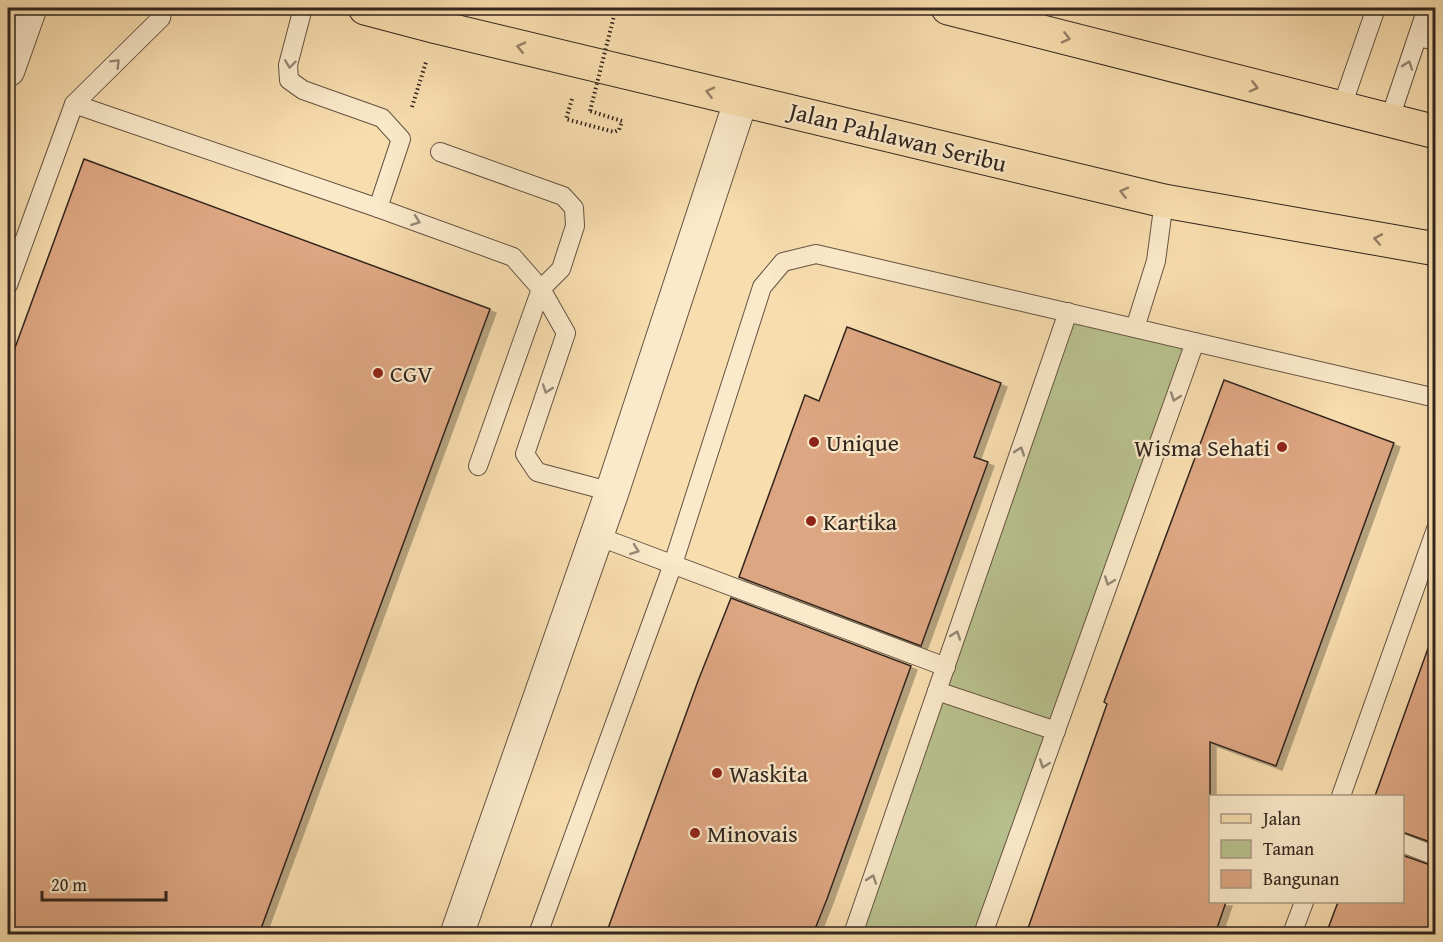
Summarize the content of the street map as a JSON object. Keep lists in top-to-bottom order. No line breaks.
{"streets":{"main road":["Jalan Pahlawan Seribu"]},"places":["CGV","Unique","Wisma Sehati","Kartika","Waskita","Minovais"],"legend":["Jalan","Taman","Bangunan"],"scale_bar":"20 m"}
